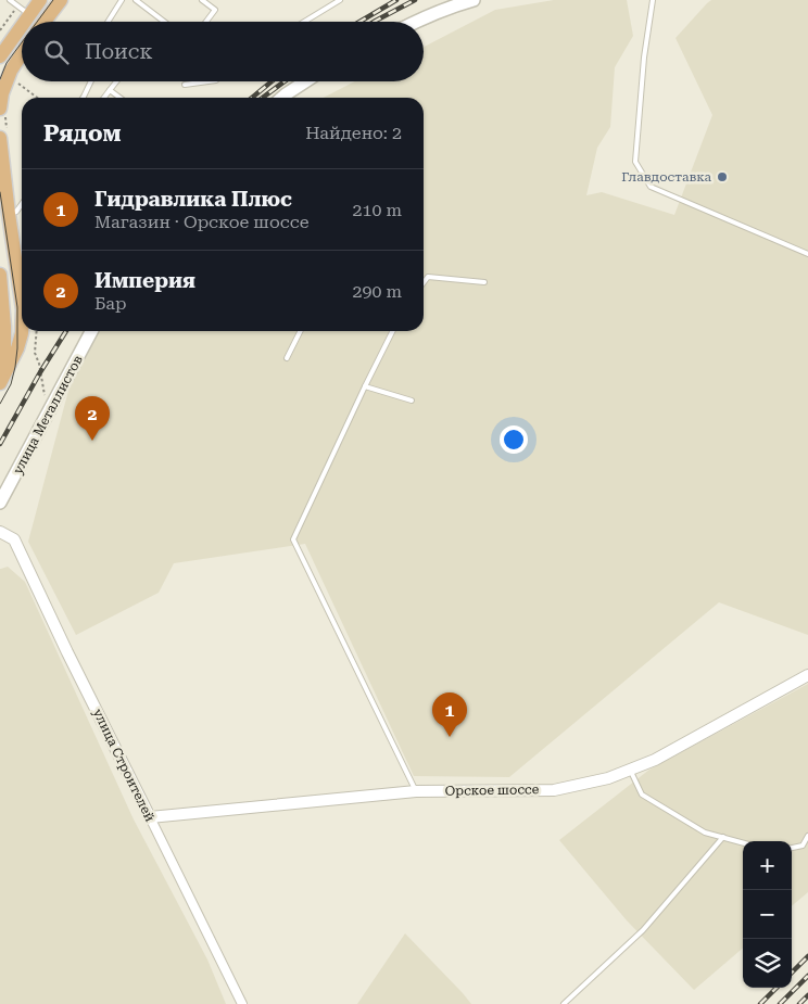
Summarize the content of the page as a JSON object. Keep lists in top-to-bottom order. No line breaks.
{"streets":{"main road":["улица Металлистов"],"street":["улица Строителей","Орское шоссе"]},"crossings":[["улица Строителей","Орское шоссе"]],"places":["Главдоставка"],"page":{"search":"Поиск","heading":["Рядом","Найдено: 2"],"list":[{"mark":"1","name":"Гидравлика Плюс","note":"Магазин · Орское шоссе","value":"210 m"},{"mark":"2","name":"Империя","note":"Бар","value":"290 m"}],"pins":["2","1"],"map_buttons":["+","−"]}}
